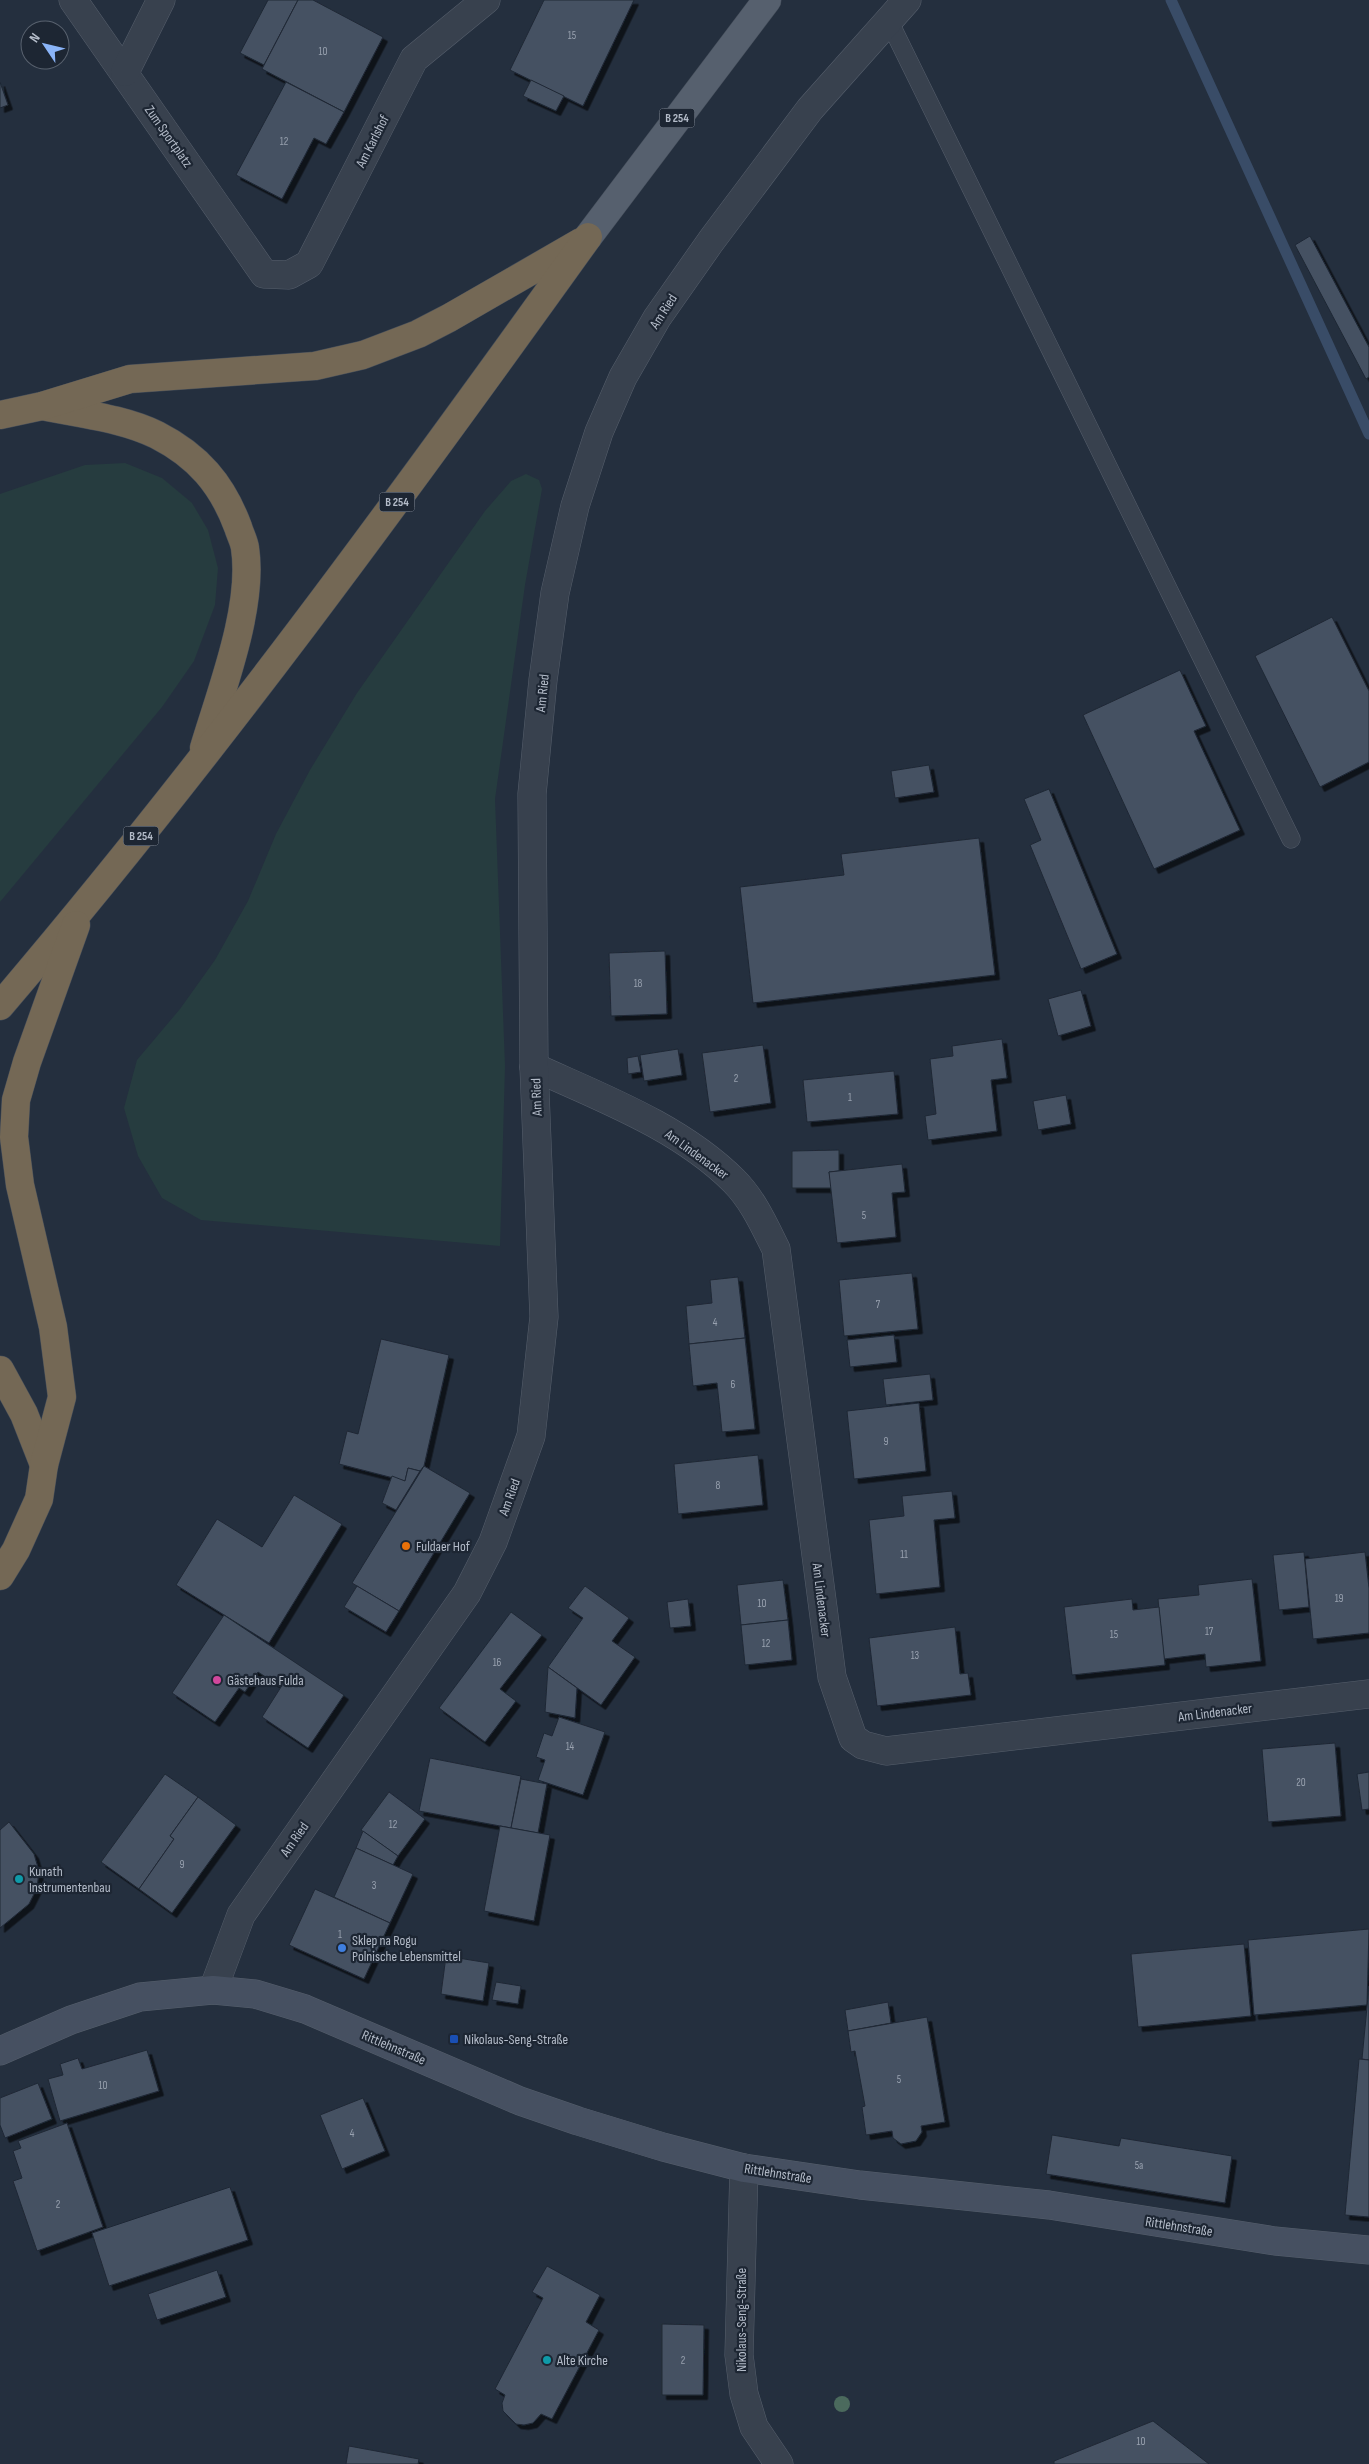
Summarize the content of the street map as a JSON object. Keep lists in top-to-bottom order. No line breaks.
{"streets":{"highway":["B 254"],"street":["Zum Sportplatz","Am Karlshof","Am Ried","Am Lindenacker","Rittlehnstraße","Nikolaus-Seng-Straße"]},"crossings":[["Zum Sportplatz","Am Karlshof"],["Am Ried","Am Lindenacker"],["Am Ried","Rittlehnstraße"],["Rittlehnstraße","Nikolaus-Seng-Straße"]],"places":{"other":["Fuldaer Hof","Gästehaus Fulda","Kunath Instrumentenbau","Sklep na Rogu Polnische Lebensmittel","Alte Kirche"],"transit":["Nikolaus-Seng-Straße"]},"house_numbers":["15","10","12","18","2","1","5","7","4","6","9","8","11","19","10","17","15","12","13","16","14","20","12","9","3","1","5","10","4","5a","2","2","10"],"north":"top left"}
